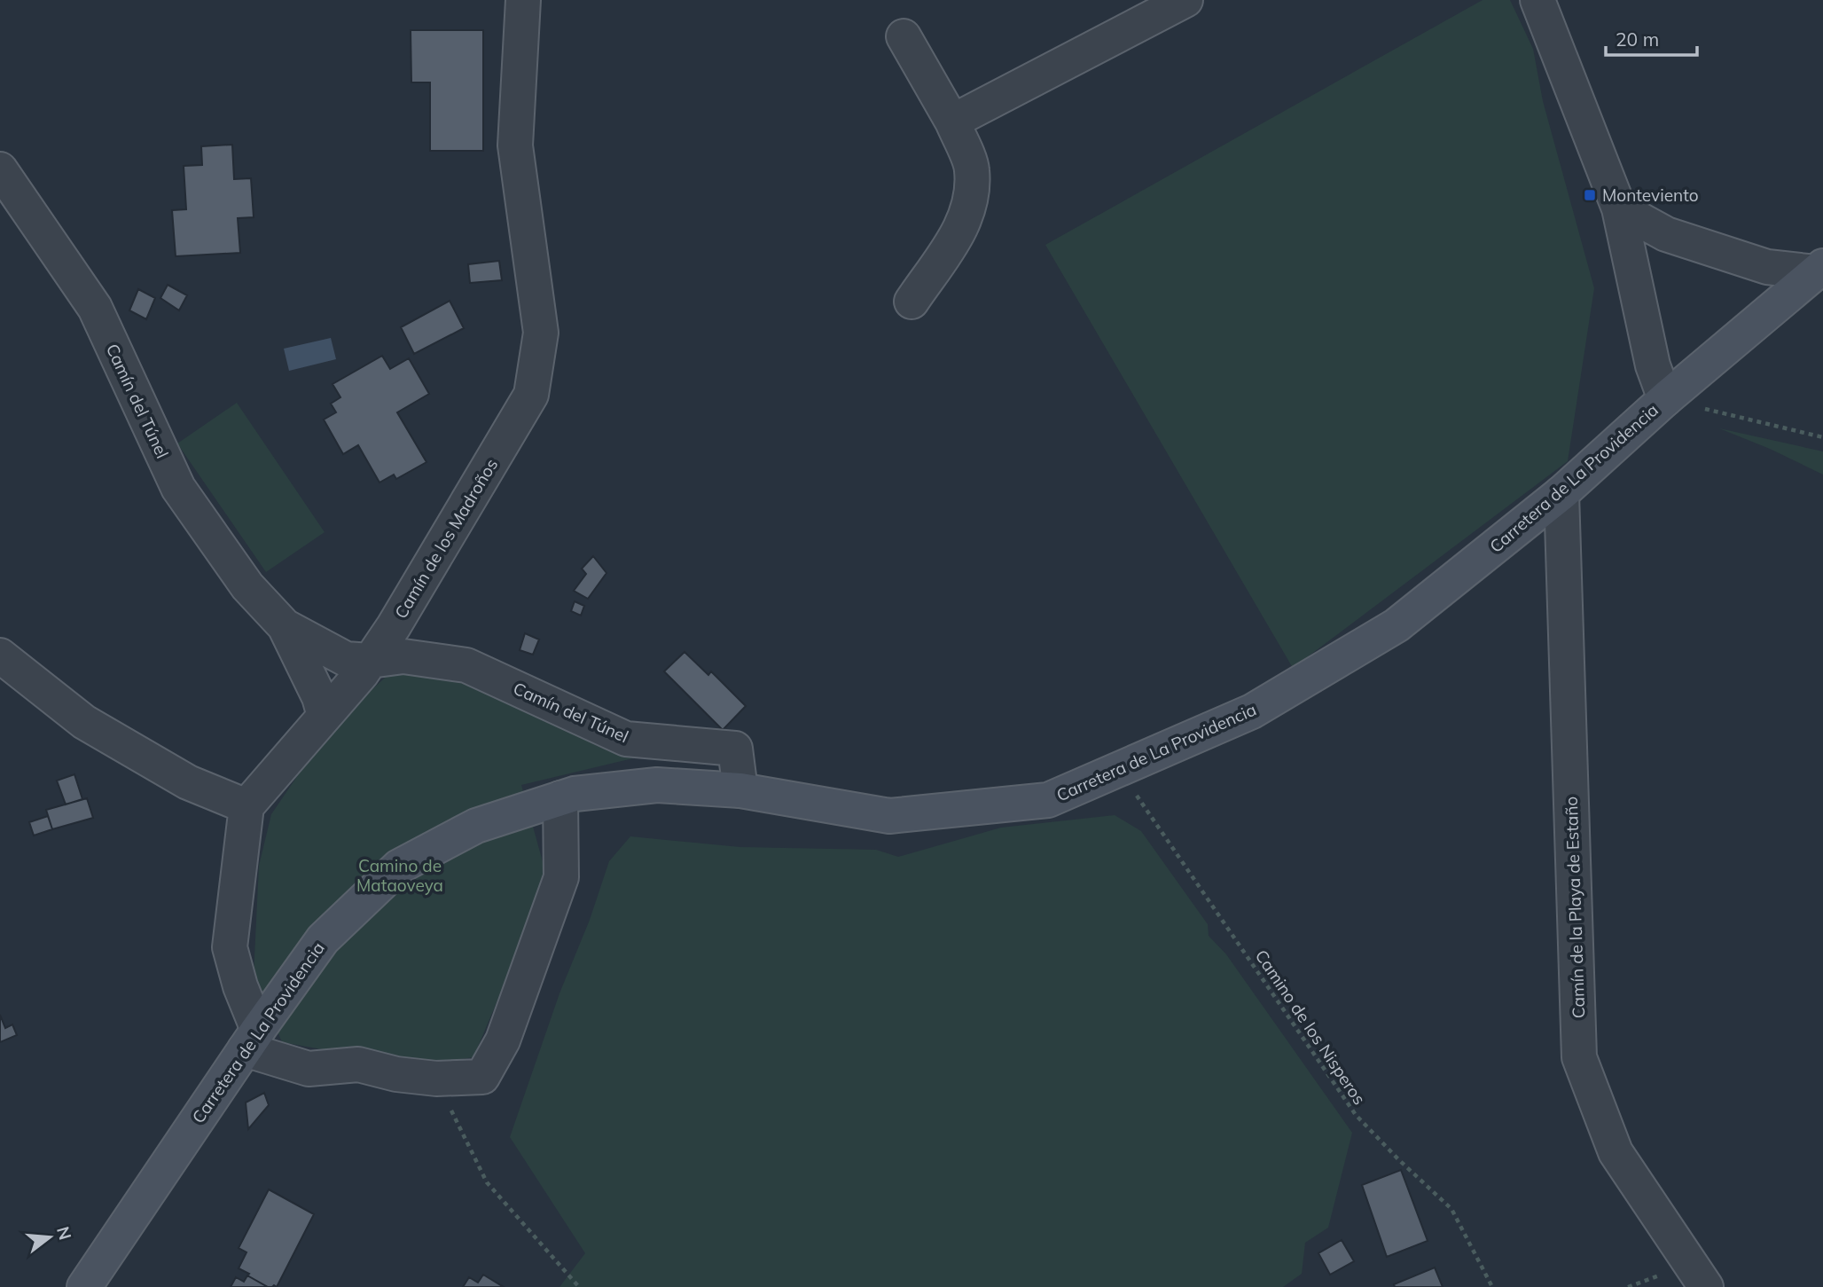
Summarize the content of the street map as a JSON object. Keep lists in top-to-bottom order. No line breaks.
{"streets":{"street":["Camín del Túnel","Carretera de La Providencia","Camín de los Madroños","Camín de la Playa de Estaño"],"path":["Camino de los Nisperos"]},"crossings":[["Camín del Túnel","Carretera de La Providencia"],["Camín del Túnel","Camín de los Madroños"],["Carretera de La Providencia","Camín de la Playa de Estaño"],["Carretera de La Providencia","Camino de los Nisperos"]],"parks":["Camino de Mataoveya"],"places":{"transit":["Monteviento"]},"scale_bar":"20 m","north":"right"}
